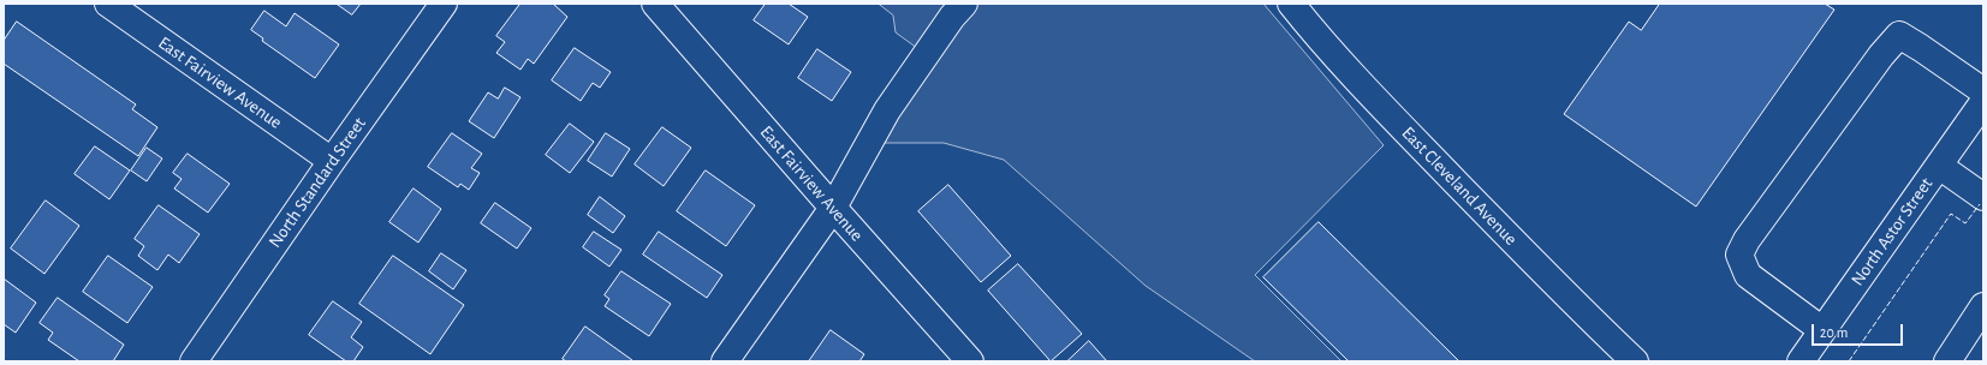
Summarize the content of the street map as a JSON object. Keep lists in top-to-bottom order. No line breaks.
{"streets":{"street":["East Fairview Avenue","North Standard Street","East Cleveland Avenue","North Astor Street"]},"crossings":[["East Fairview Avenue","North Standard Street"]],"scale_bar":"20 m"}
